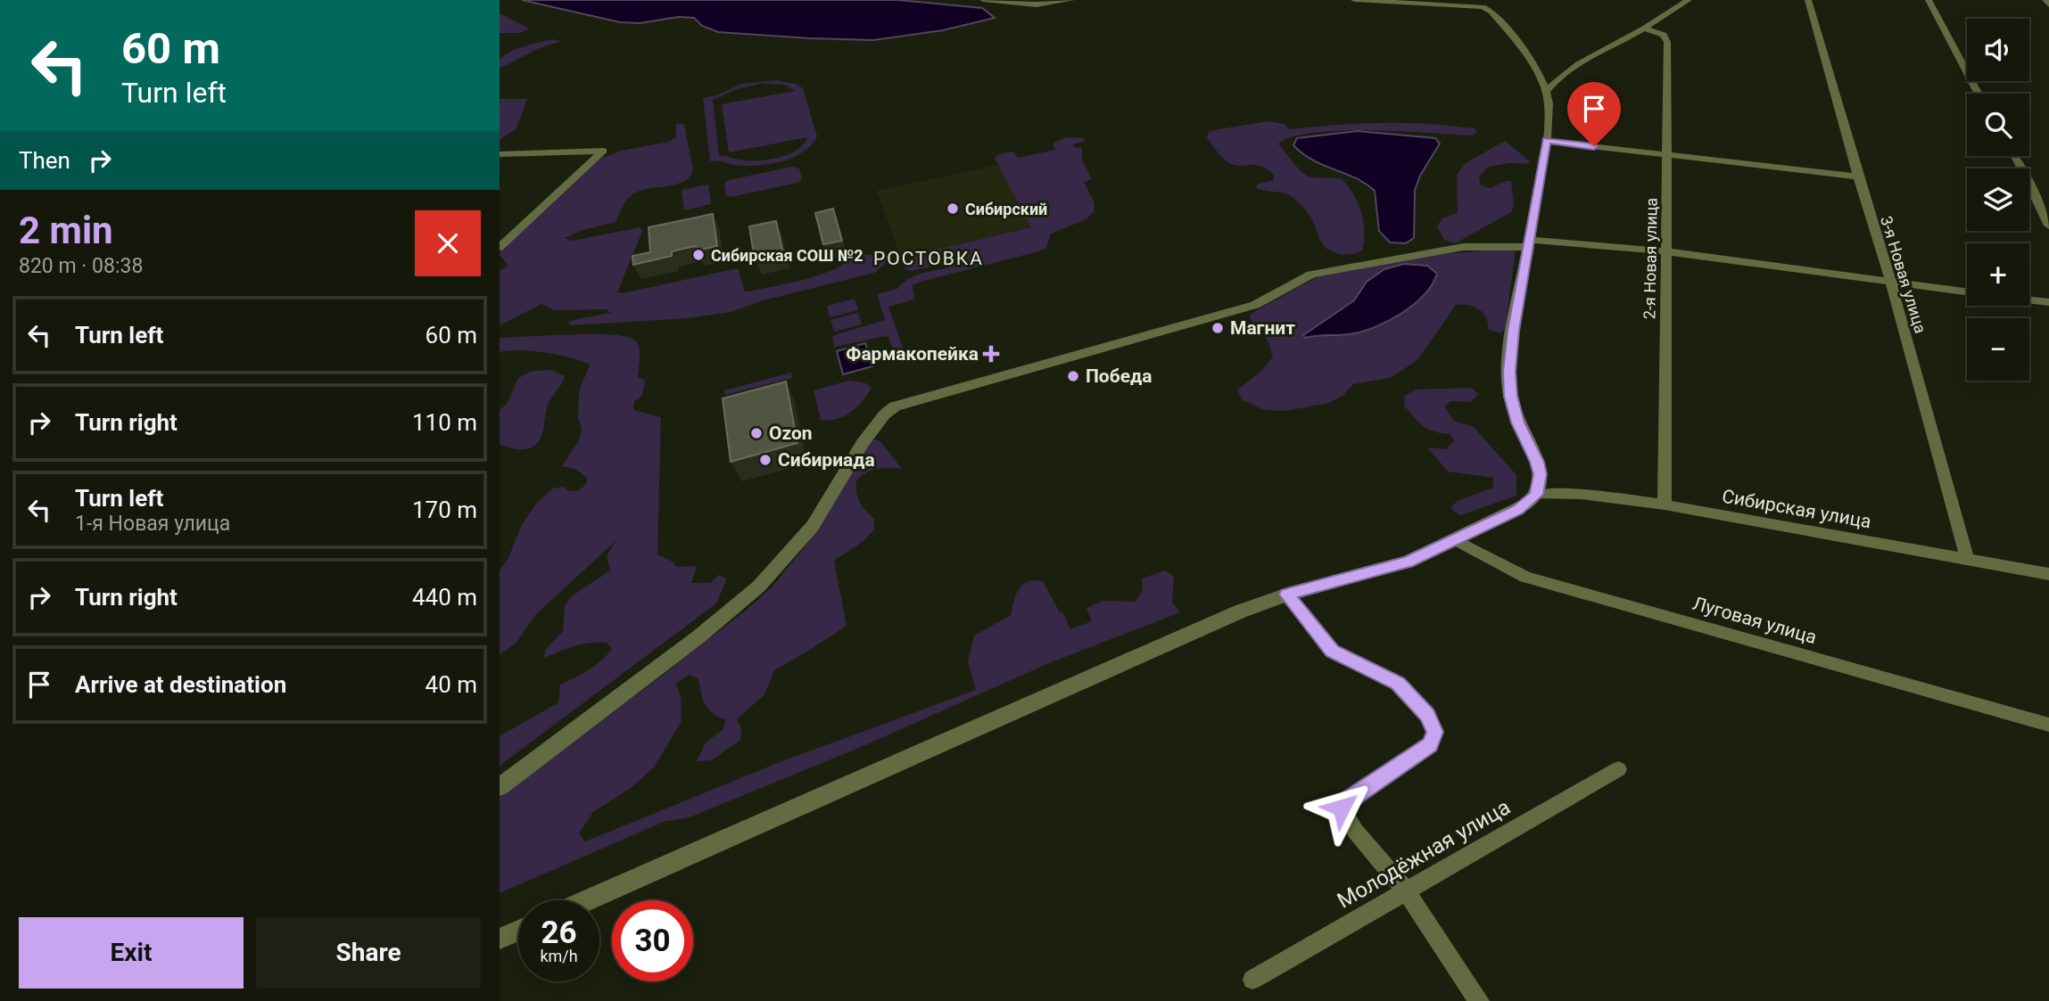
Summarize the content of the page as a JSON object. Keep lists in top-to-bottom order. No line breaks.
{"streets":{"street":["2-я Новая улица","3-я Новая улица","Сибирская улица","Луговая улица","Молодёжная улица"]},"crossings":[["2-я Новая улица","Сибирская улица"],["3-я Новая улица","Сибирская улица"]],"districts":["РОСТОВКА"],"places":{"other":["Сибирский","Сибирская СОШ №2","Магнит","Победа","Ozon","Сибириада"],"health":["Фармакопейка"]},"page":{"turn":["60 m","Turn left"],"map_buttons":["+","−"],"then":"Then","heading":["2 min","820 m · 08:38"],"list":[{"name":"Turn left","value":"60 m"},{"name":"Turn right","value":"110 m"},{"name":"Turn left","note":"1-я Новая улица","value":"170 m"},{"name":"Turn right","value":"440 m"},{"name":"Arrive at destination","value":"40 m"}],"speed":"26 km/h","limit":"30","buttons":["Exit","Share"]}}
